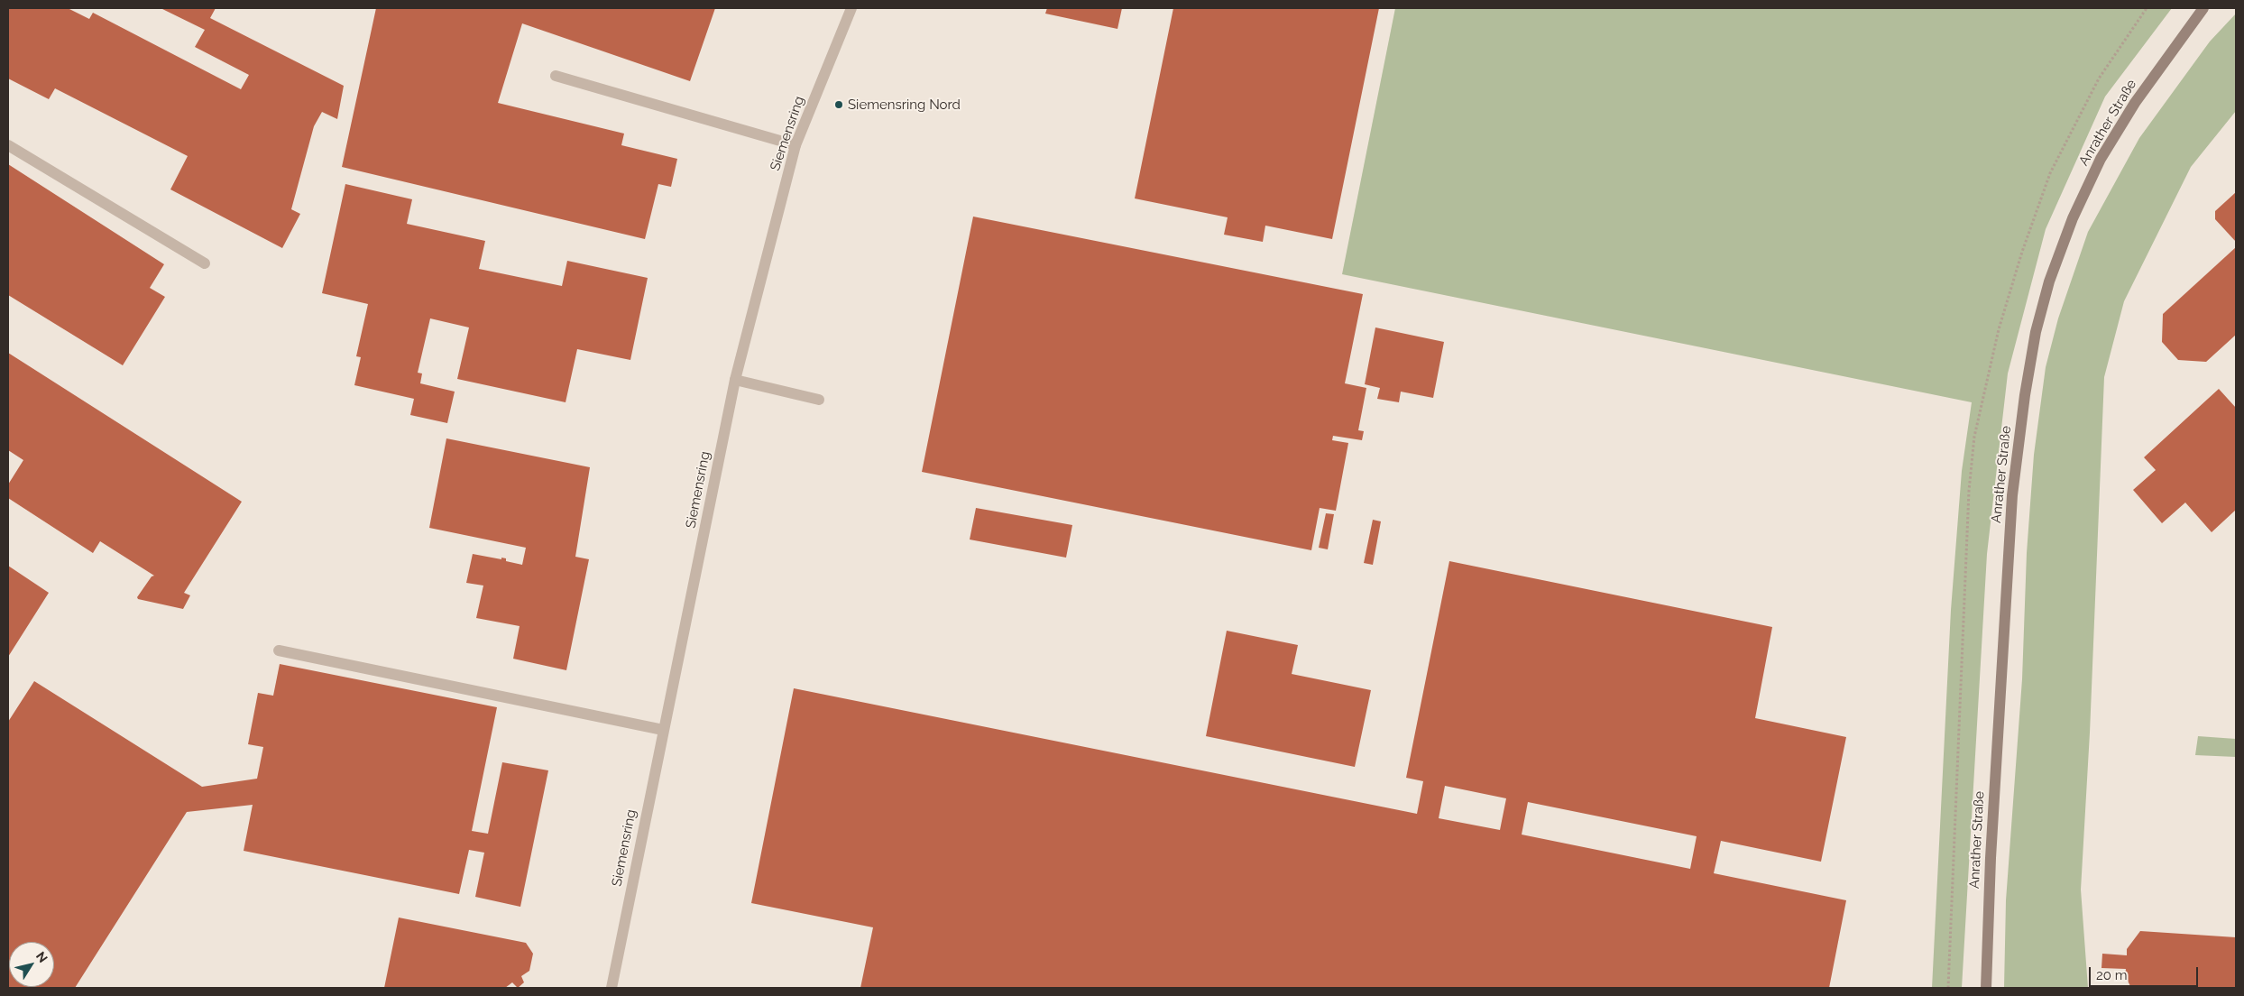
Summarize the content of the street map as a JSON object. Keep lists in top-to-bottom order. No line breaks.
{"streets":{"street":["Anrather Straße","Siemensring"]},"places":["Siemensring Nord"],"scale_bar":"20 m","north":"top right"}
